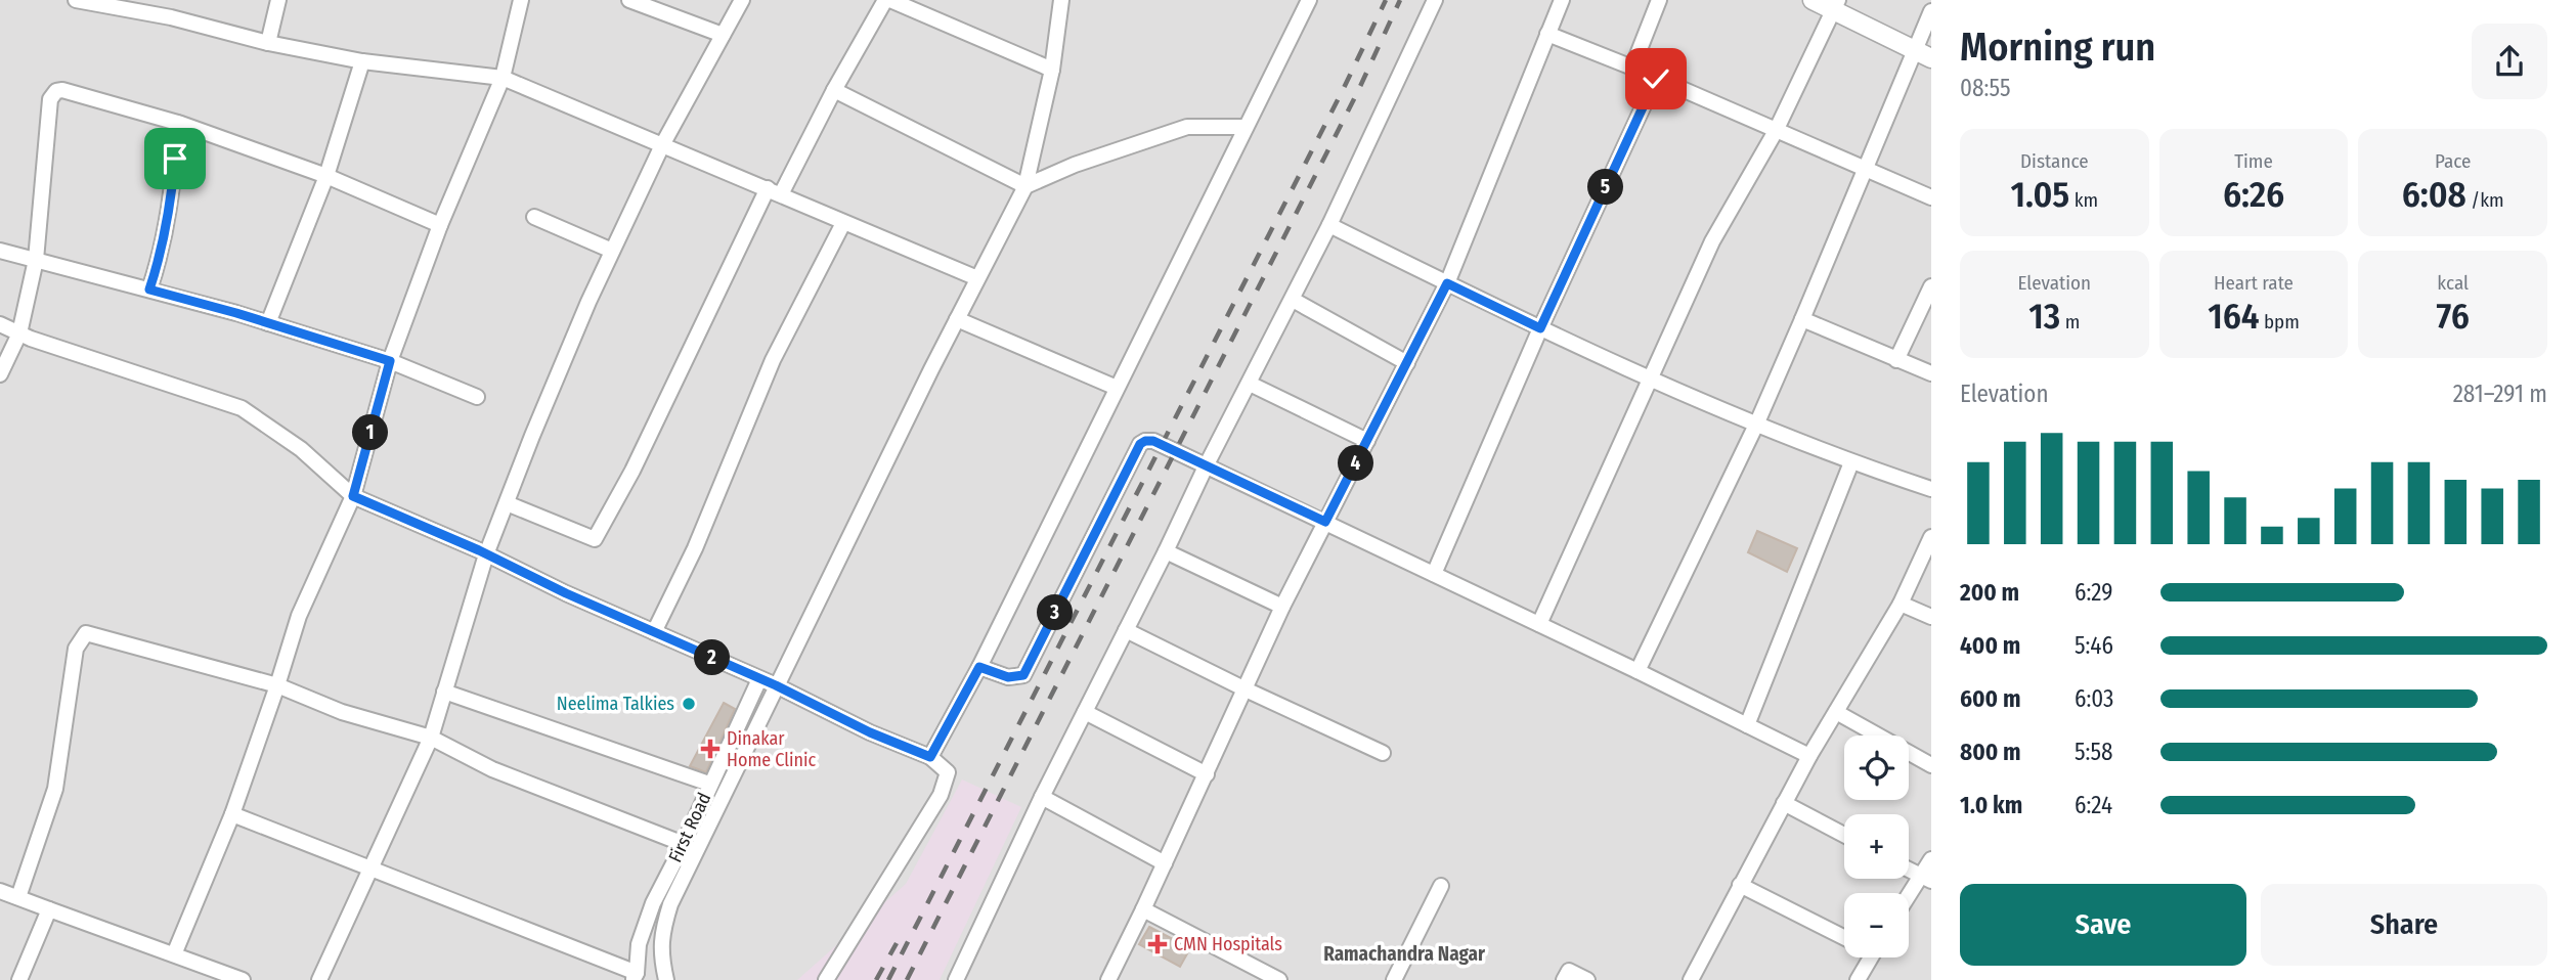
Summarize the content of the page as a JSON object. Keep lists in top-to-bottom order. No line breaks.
{"streets":{"street":["First Road"]},"districts":["Ramachandra Nagar"],"places":{"other":["Neelima Talkies"],"health":["Dinakar Home Clinic","CMN Hospitals"]},"page":{"heading":["Morning run","08:55"],"stats":[["Distance","1.05 km"],["Time","6:26"],["Pace","6:08 /km"],["Elevation","13 m"],["Heart rate","164 bpm"],["kcal","76"]],"pins":["5","1","4","3","2"],"chart":["Elevation","281–291 m"],"list":[{"name":"200 m","note":"6:29"},{"name":"400 m","note":"5:46"},{"name":"600 m","note":"6:03"},{"name":"800 m","note":"5:58"},{"name":"1.0 km","note":"6:24"}],"map_buttons":["+","−"],"buttons":["Save","Share"]}}
